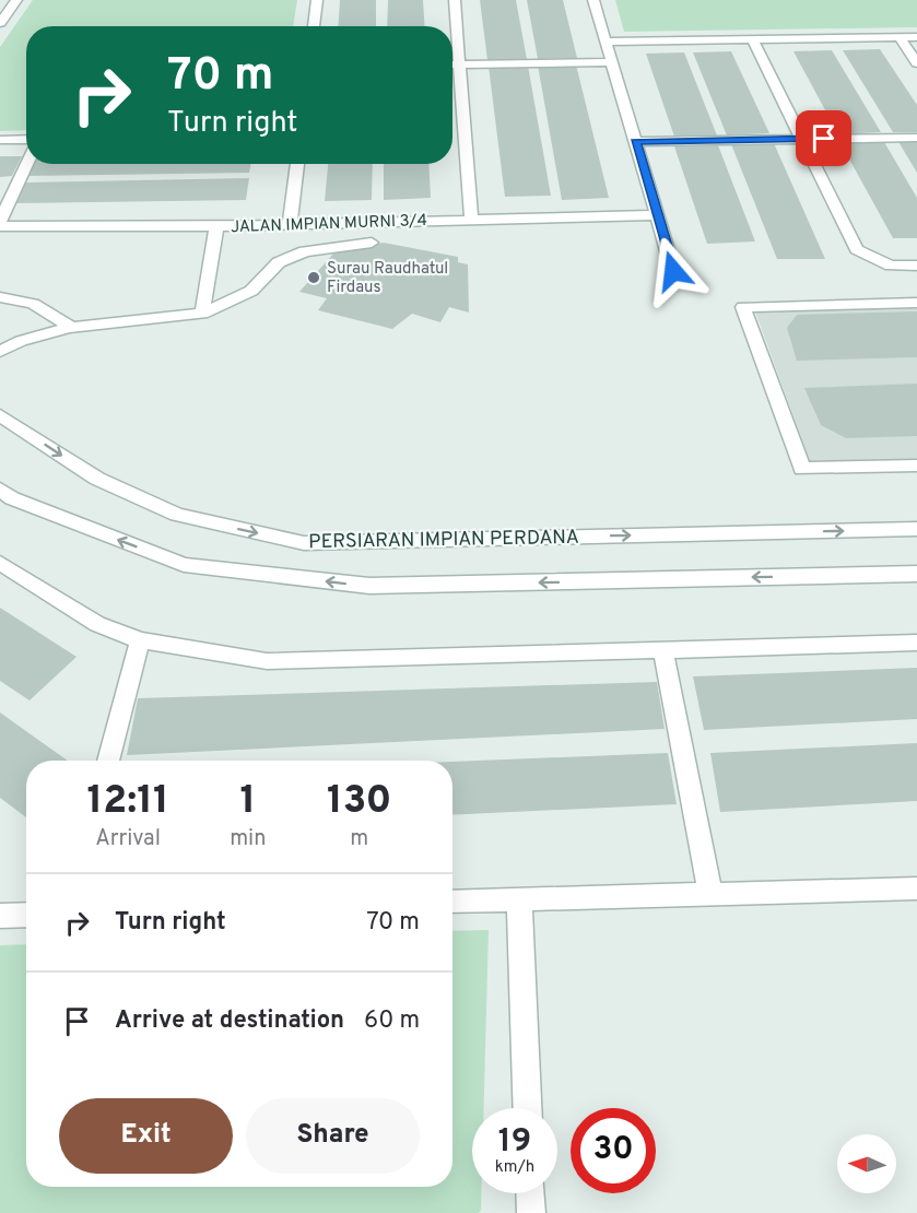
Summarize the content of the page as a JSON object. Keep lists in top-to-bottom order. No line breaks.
{"streets":{"street":["JALAN IMPIAN MURNI 3/4","PERSIARAN IMPIAN PERDANA"]},"places":["Surau Raudhatul Firdaus"],"north":"left","page":{"turn":["70 m","Turn right"],"eta":["12:11","Arrival","1","min","130","m"],"list":[{"name":"Turn right","value":"70 m"},{"name":"Arrive at destination","value":"60 m"}],"buttons":["Exit","Share"],"speed":"19 km/h","limit":"30"}}
